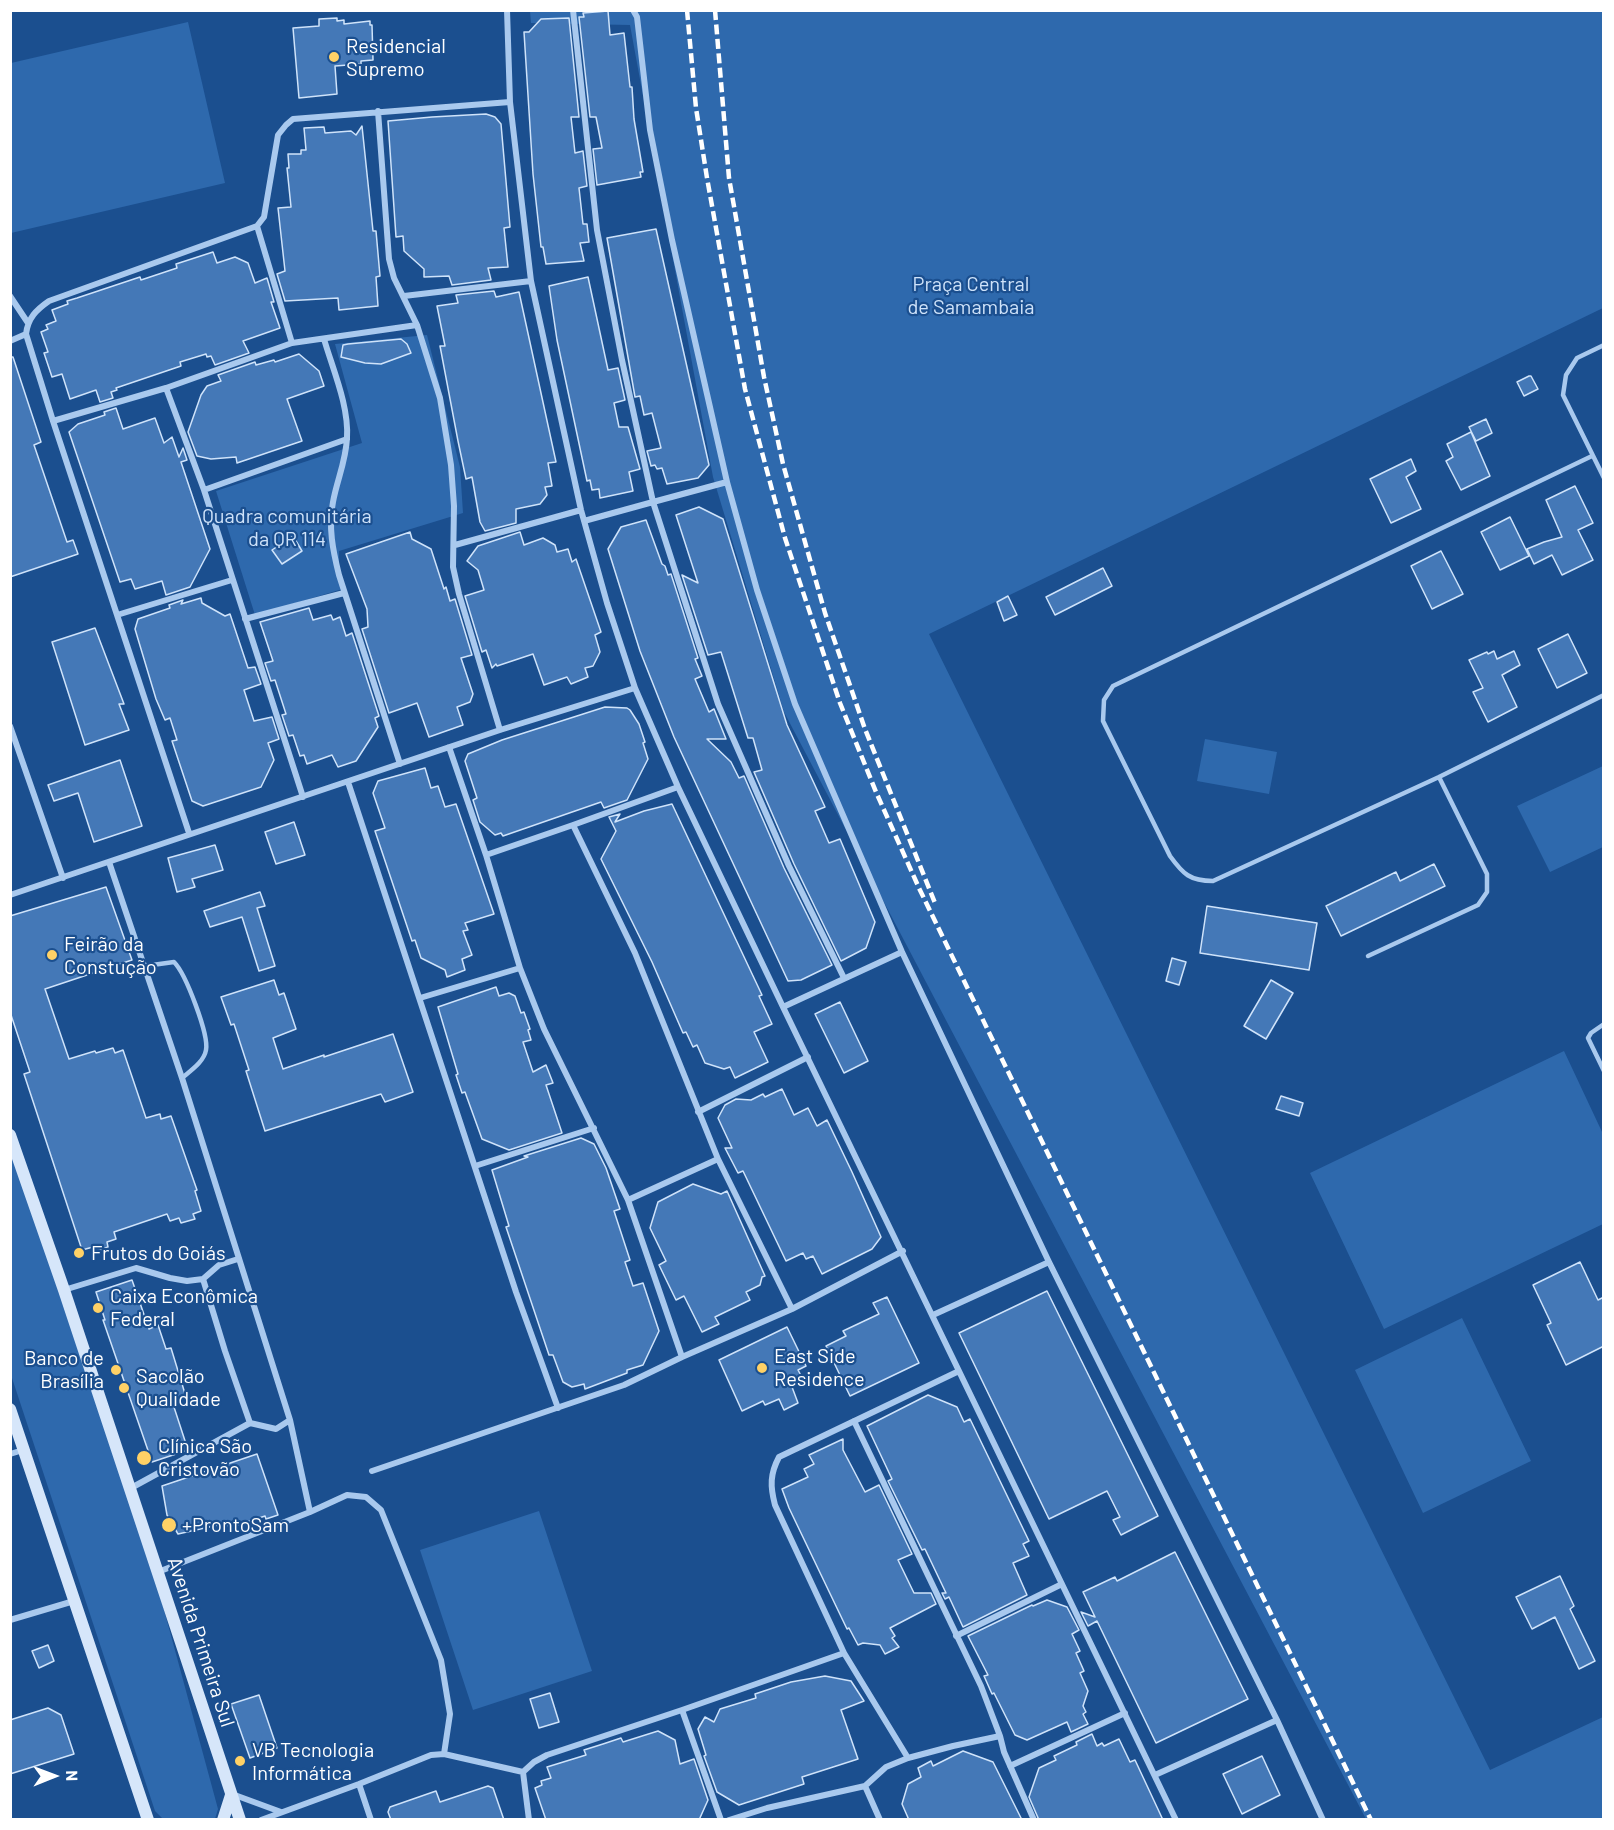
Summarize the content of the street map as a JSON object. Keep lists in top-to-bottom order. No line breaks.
{"streets":{"main road":["Avenida Primeira Sul"]},"parks":["Praça Central de Samambaia","Quadra comunitária da QR 114"],"places":["Residencial Supremo","Feirão da Constução","Frutos do Goiás","Caixa Econômica Federal","East Side Residence","Banco de Brasília","Sacolão Qualidade","Clínica São Cristovão","+ProntoSam","VB Tecnologia Informática"],"north":"right"}
